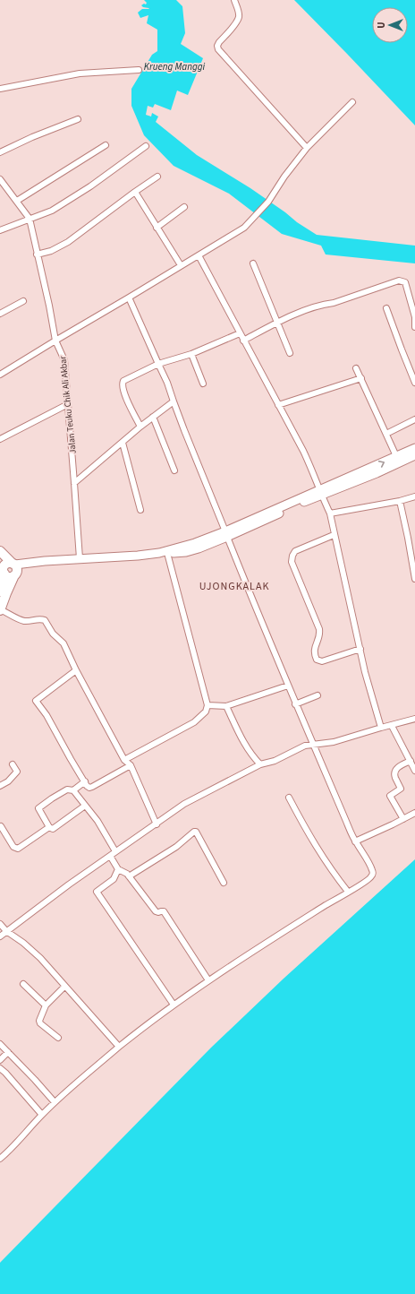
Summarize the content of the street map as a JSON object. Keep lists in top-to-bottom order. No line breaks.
{"streets":{"street":["Jalan Teuku Chik Ali Akbar"]},"districts":["UJONGKALAK"],"water":["Krueng Manggi"],"north":"left"}
